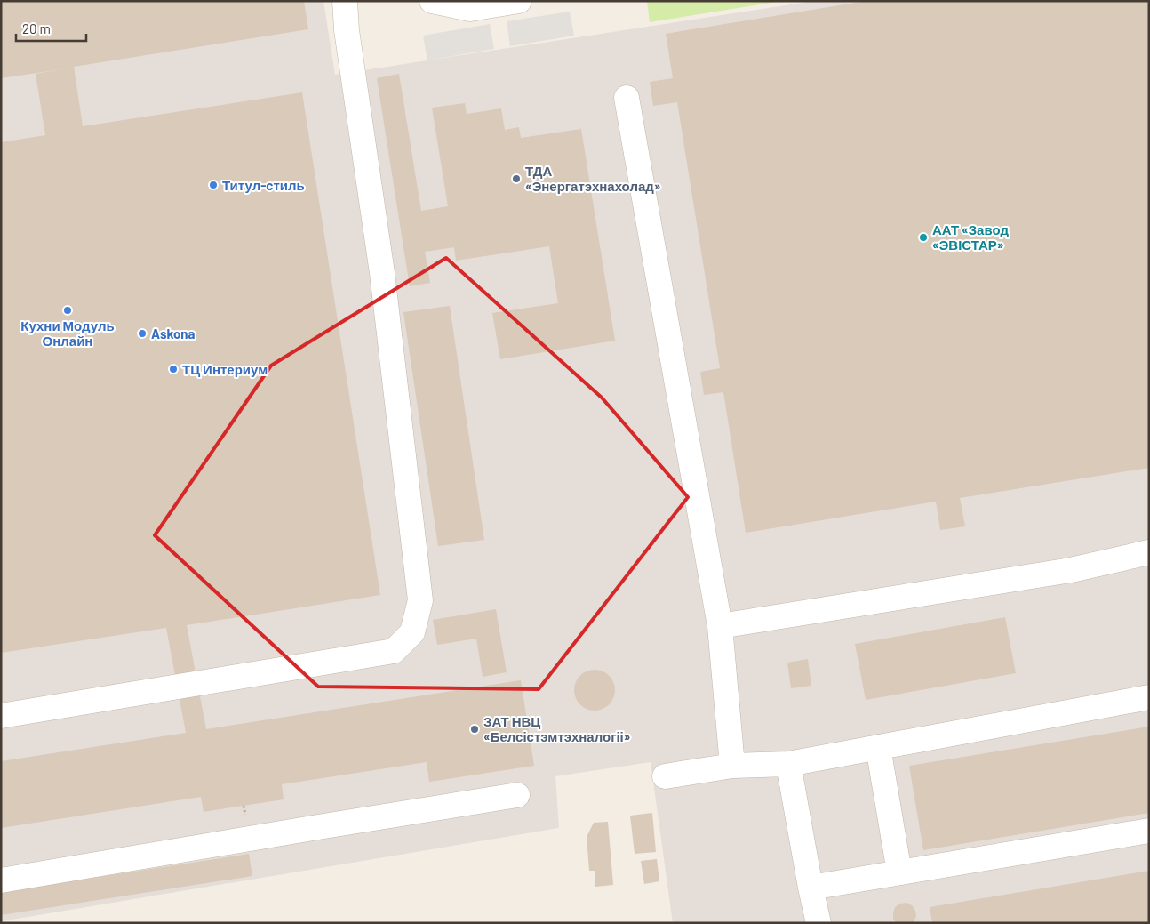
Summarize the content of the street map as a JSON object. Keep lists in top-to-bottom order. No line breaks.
{"places":["ТДА «Энергатэхнахолад»","Титул-cтиль","ААТ «Завод «ЭВІСТАР»","Кухни Модуль Онлайн","Askona","ТЦ Интериум","ЗАТ НВЦ «Белсістэмтэхналогіі»"],"scale_bar":"20 m"}
